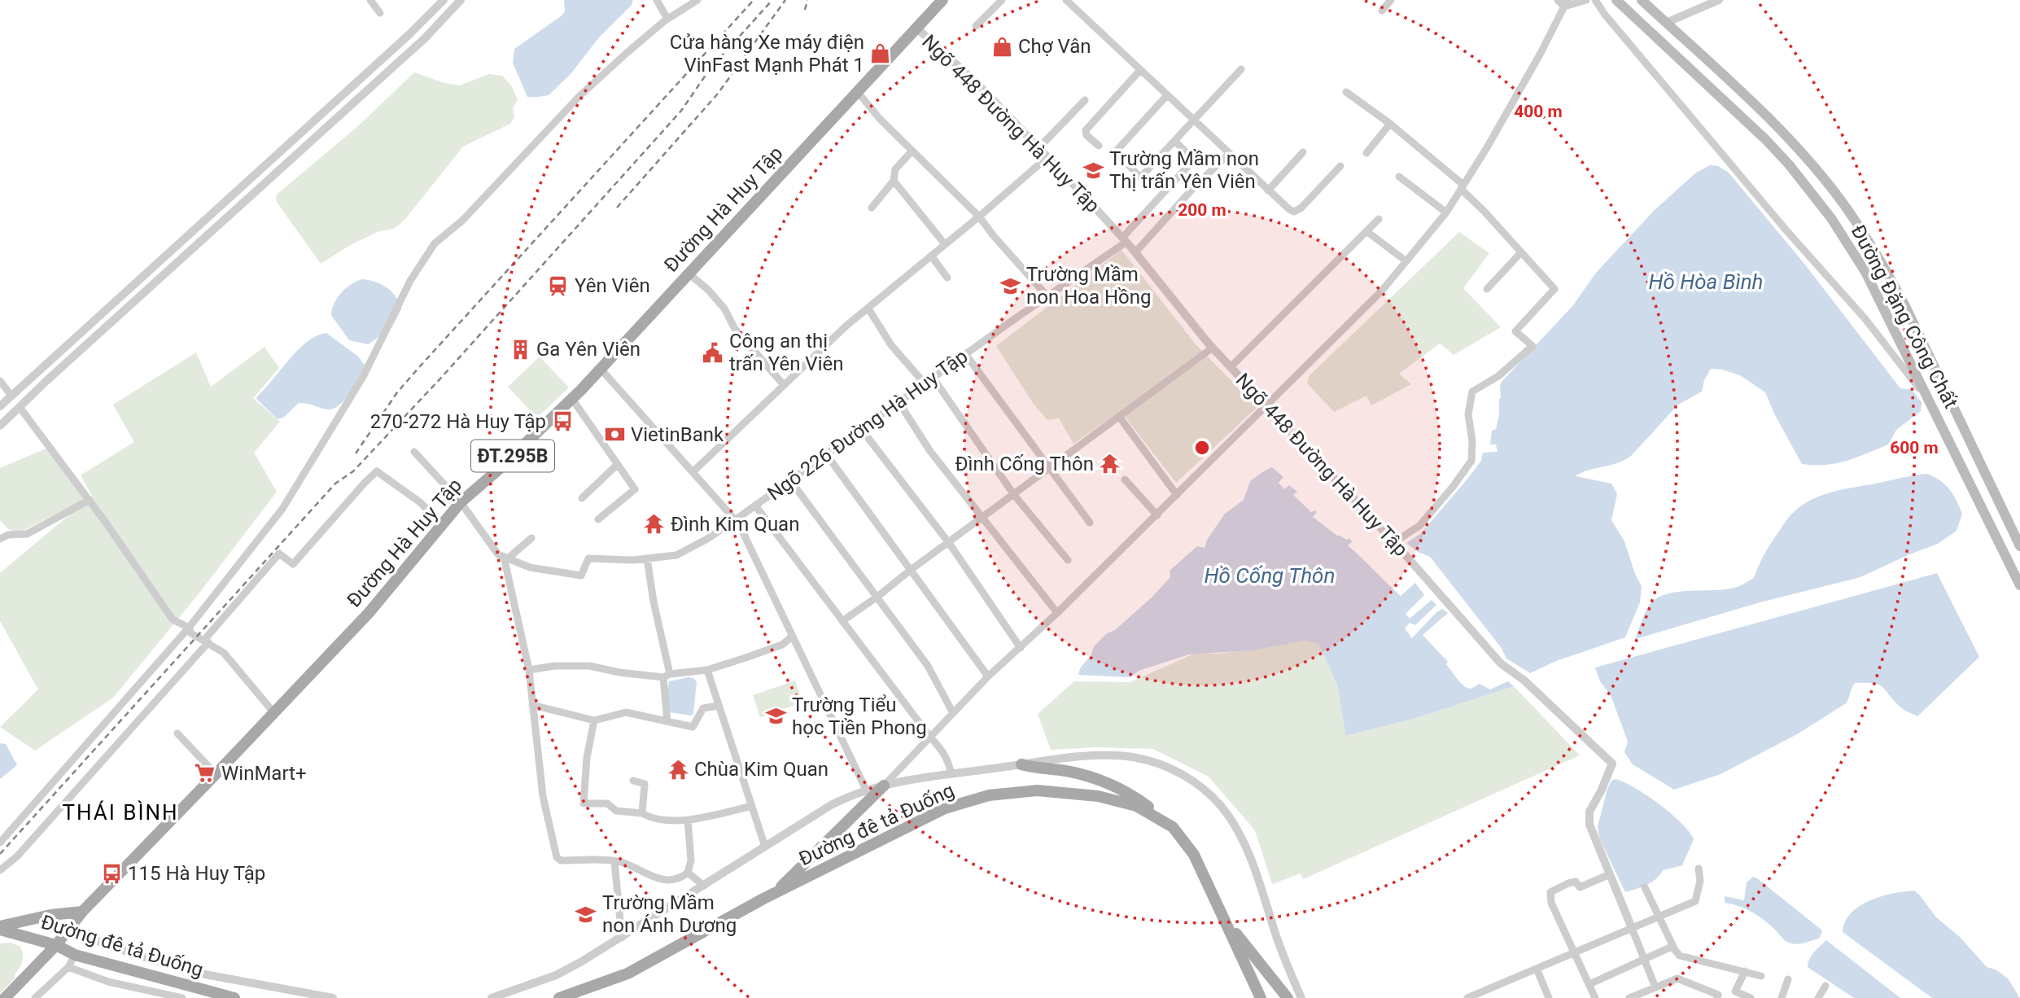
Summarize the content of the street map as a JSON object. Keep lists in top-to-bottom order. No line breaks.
{"streets":{"main road":["Đường Hà Huy Tập","Đường Đặng Công Chất","ĐT.295B","Đường đê tả Đuống"],"street":["Ngõ 448 Đường Hà Huy Tập","Ngõ 226 Đường Hà Huy Tập"]},"crossings":[["Ngõ 448 Đường Hà Huy Tập","Đường Hà Huy Tập"],["Ngõ 448 Đường Hà Huy Tập","Ngõ 226 Đường Hà Huy Tập"],["Đường Hà Huy Tập","Ngõ 226 Đường Hà Huy Tập"],["Đường Hà Huy Tập","Đường đê tả Đuống"]],"districts":["THÁI BÌNH"],"water":["Hồ Hòa Bình","Hồ Cống Thôn"],"places":{"shop":["Chợ Vân","Cửa hàng Xe máy điện VinFast Mạnh Phát 1"],"school or university":["Trường Mầm non Thị trấn Yên Viên","Trường Mầm non Hoa Hồng","Trường Tiểu học Tiền Phong","Trường Mầm non Ánh Dương"],"station":["Yên Viên"],"building":["Ga Yên Viên"],"public building":["Công an thị trấn Yên Viên"],"bus stop":["270-272 Hà Huy Tập","115 Hà Huy Tập"],"bank":["VietinBank"],"temple":["Đình Cống Thôn","Đình Kim Quan","Chùa Kim Quan"],"supermarket":["WinMart+"]},"rings":["400 m","200 m","600 m"]}
